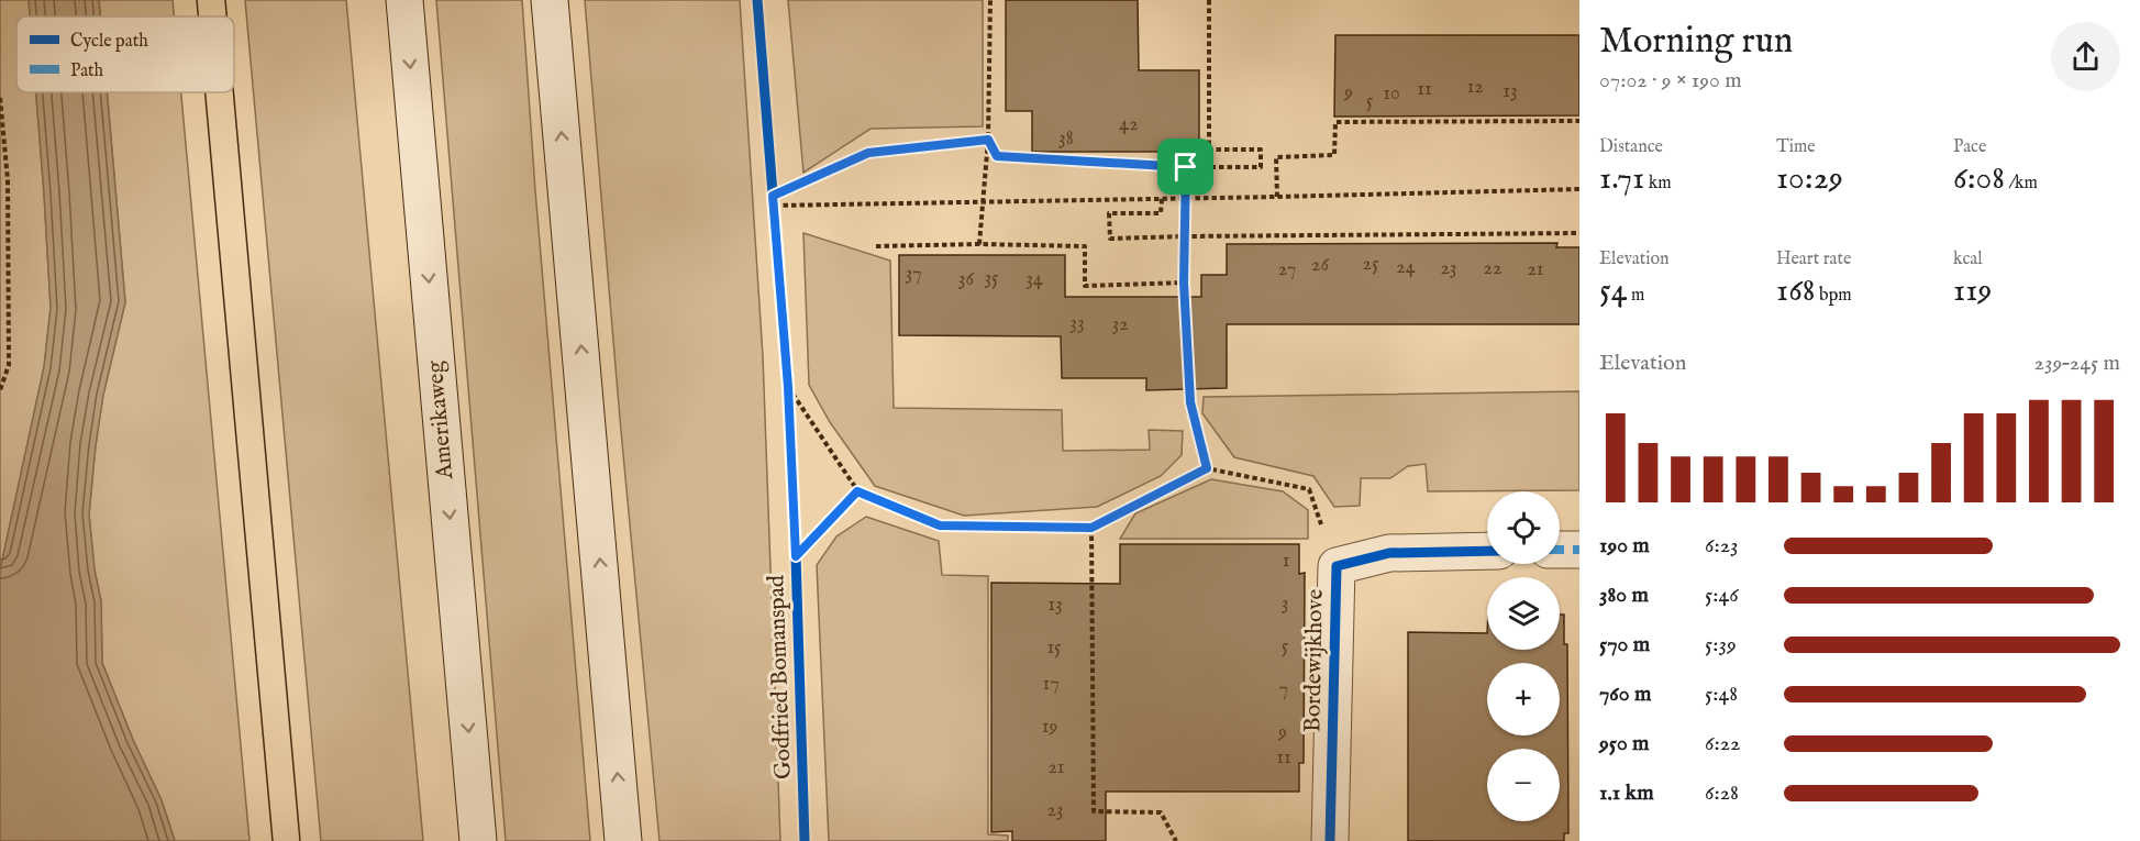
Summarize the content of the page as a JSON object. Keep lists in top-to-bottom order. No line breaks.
{"streets":{"main road":["Amerikaweg","Bordewijkhove"],"cycle path":["Godfried Bomanspad"]},"house_numbers":["12","11","13","9","10","5","42","38","25","26","24","23","22","27","21","37","35","36","34","33","32","1","3","13","5","15","17","7","19","9","11","21","23"],"legend":["Cycle path","Path"],"page":{"heading":["Morning run","07:02 · 9 × 190 m"],"stats":[["Distance","1.71 km"],["Time","10:29"],["Pace","6:08 /km"],["Elevation","54 m"],["Heart rate","168 bpm"],["kcal","119"]],"chart":["Elevation","239–245 m"],"map_buttons":["+","−"],"list":[{"name":"190 m","note":"6:23"},{"name":"380 m","note":"5:46"},{"name":"570 m","note":"5:39"},{"name":"760 m","note":"5:48"},{"name":"950 m","note":"6:22"},{"name":"1.1 km","note":"6:28"}]}}
